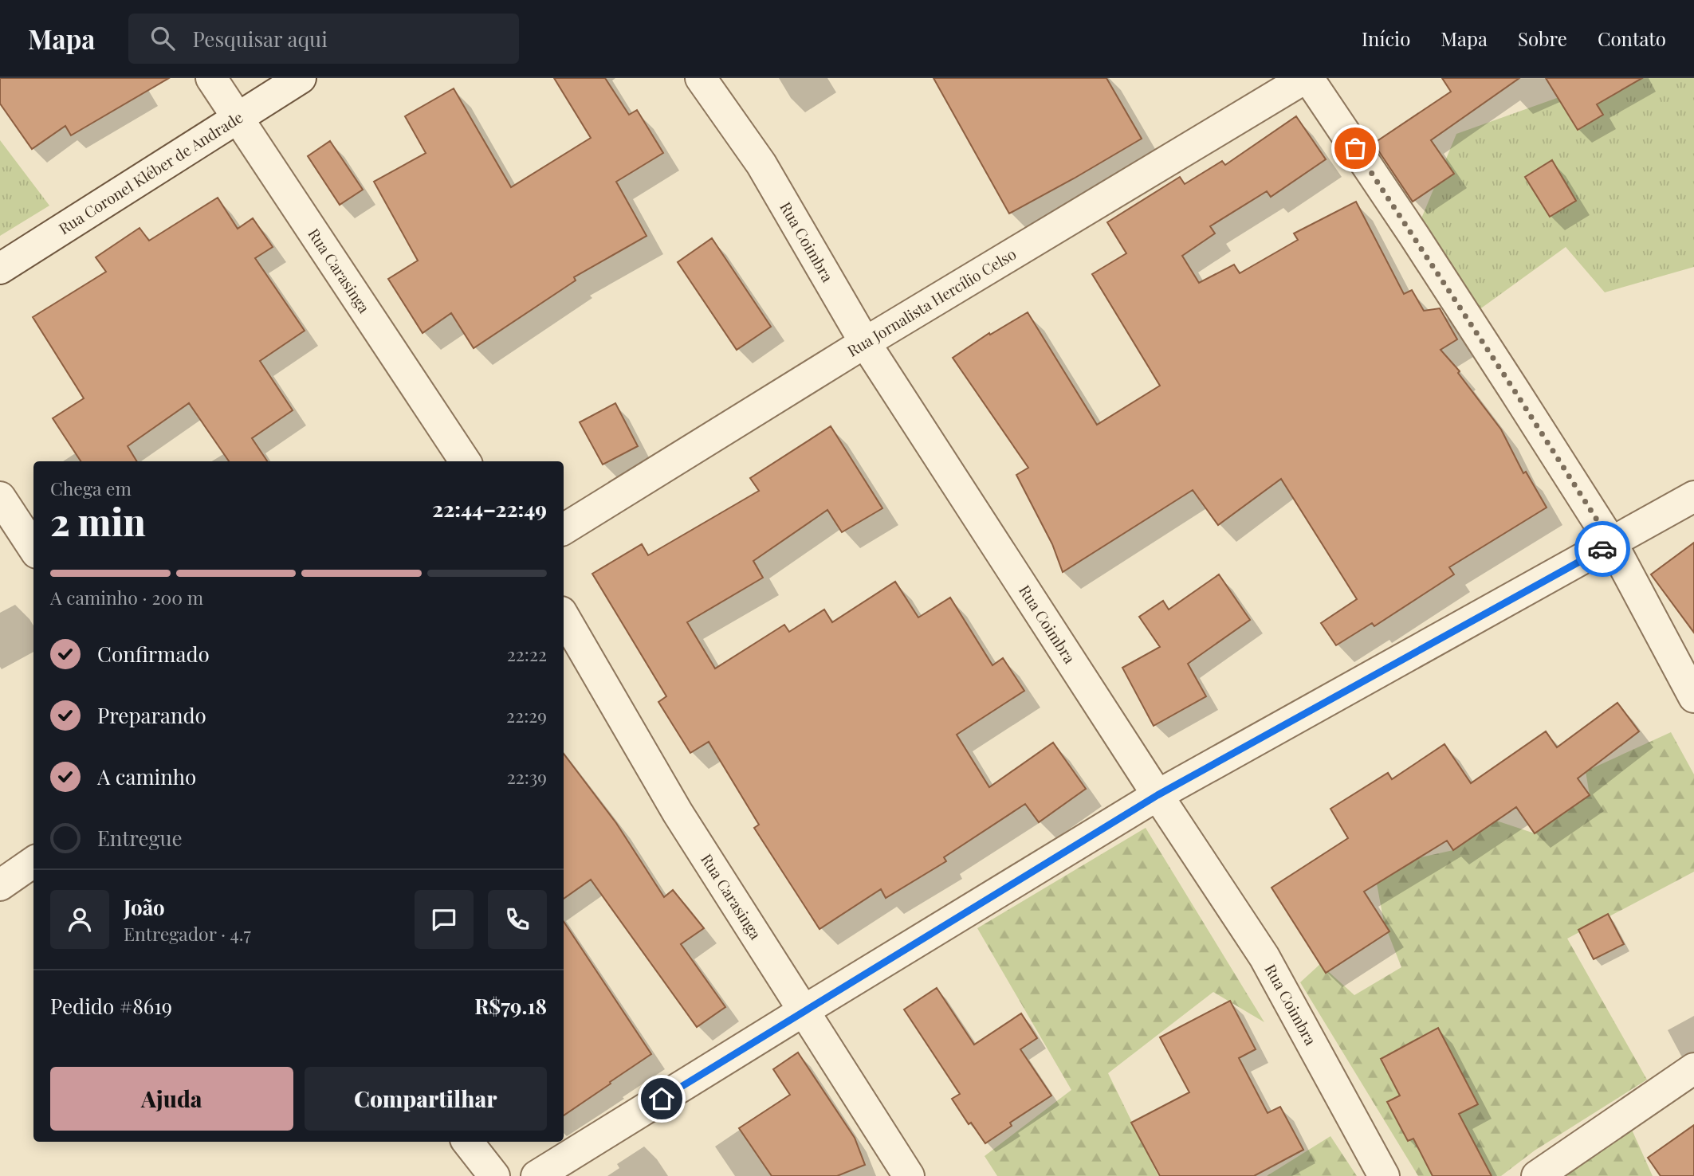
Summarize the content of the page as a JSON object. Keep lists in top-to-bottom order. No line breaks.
{"streets":{"street":["Rua Coronel Kléber de Andrade","Rua Coimbra","Rua Carasinga","Rua Jornalista Hercílio Celso"]},"crossings":[["Rua Coronel Kléber de Andrade","Rua Carasinga"],["Rua Coimbra","Rua Jornalista Hercílio Celso"]],"page":{"header":"Mapa","search":"Pesquisar aqui","nav":["Início","Mapa","Sobre","Contato"],"heading":["2 min","Chega em","22:44–22:49"],"panel":["João","Entregador · 4.7","Pedido #8619","R$79.18"],"bar":"A caminho · 200 m","list":[["Confirmado","22:22"],["Preparando","22:29"],["A caminho","22:39"],"Entregue"],"buttons":["Ajuda","Compartilhar"]}}
